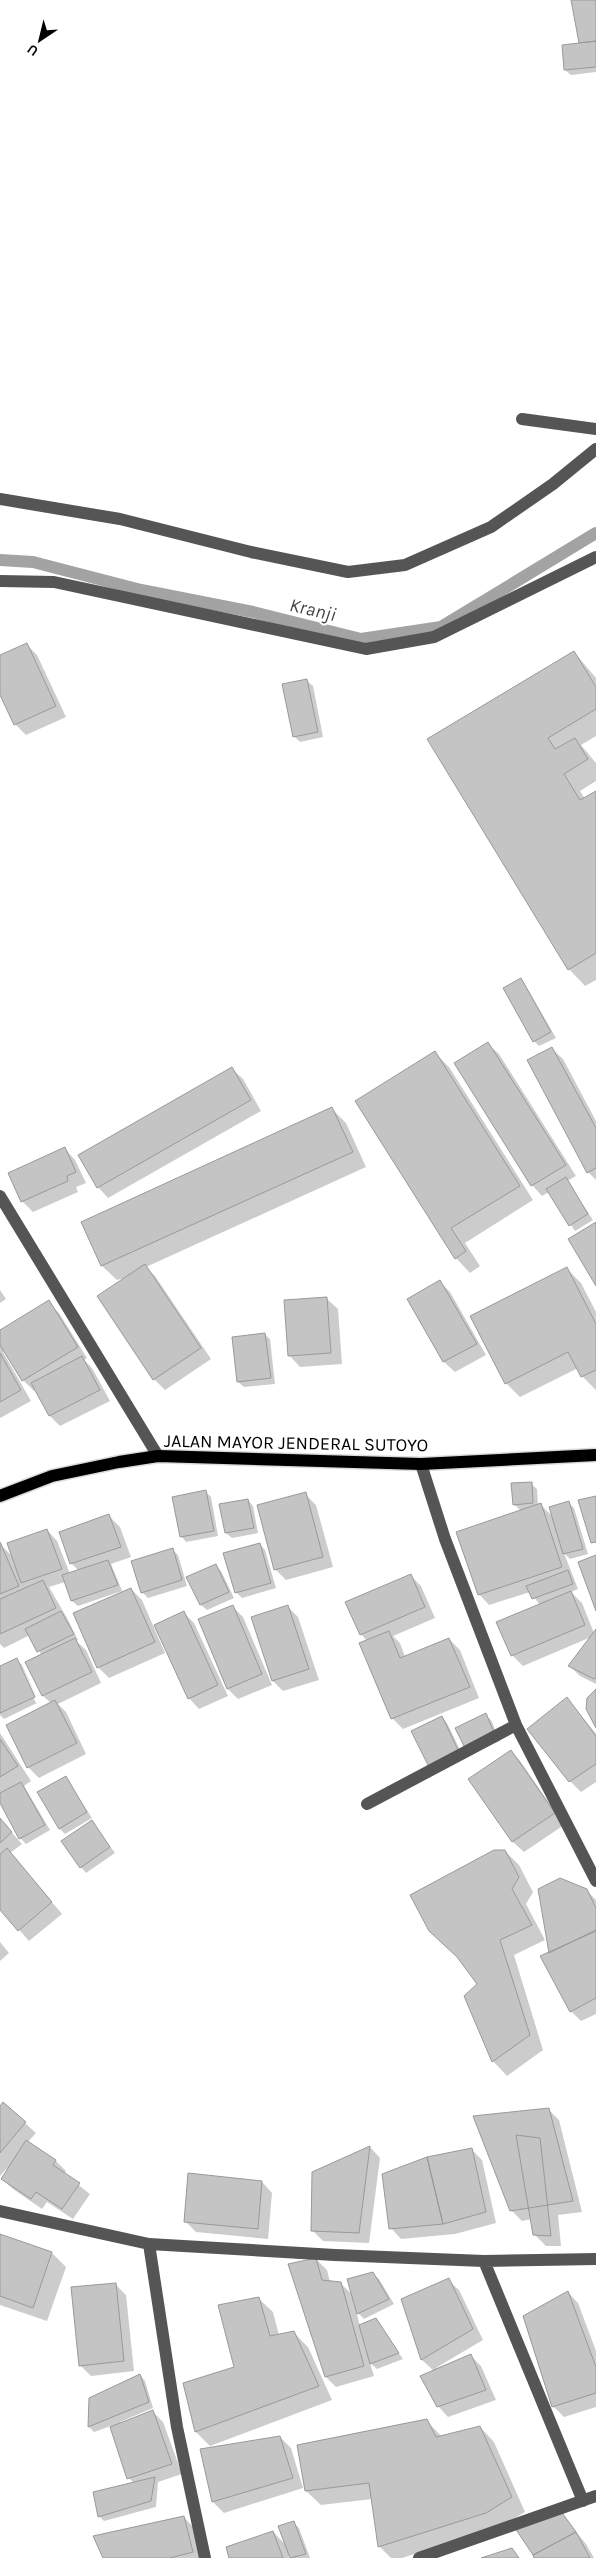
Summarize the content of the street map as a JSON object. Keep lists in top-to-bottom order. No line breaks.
{"streets":{"main road":["JALAN MAYOR JENDERAL SUTOYO"]},"water":["Kranji"],"north":"bottom left"}
